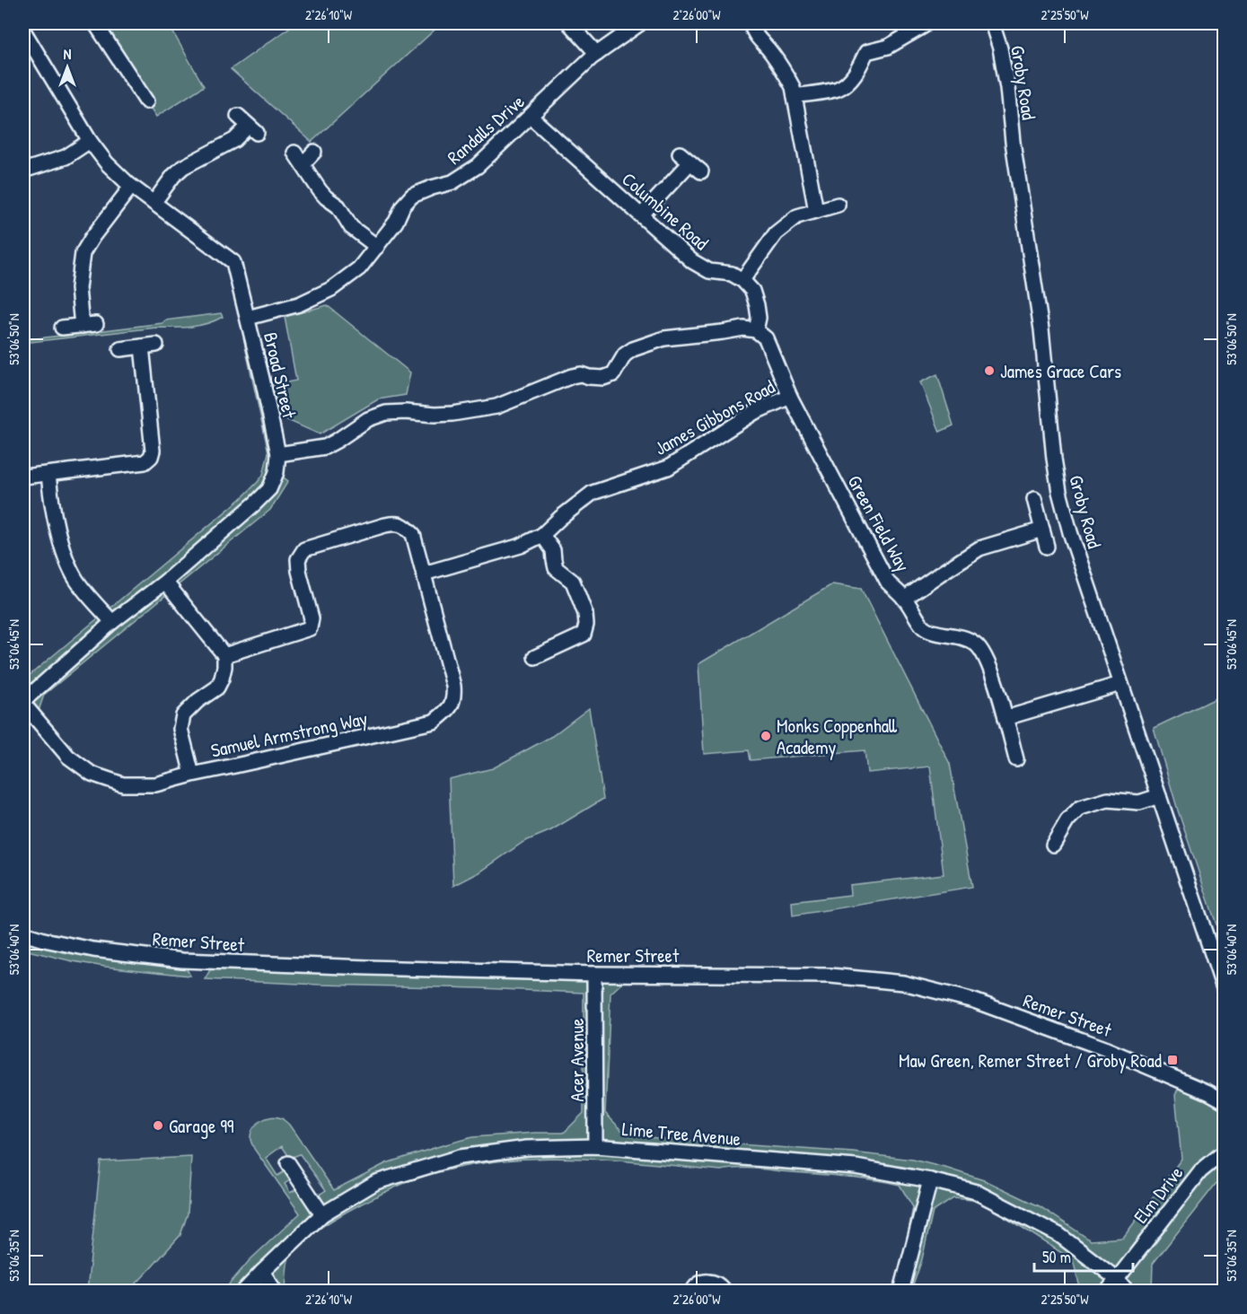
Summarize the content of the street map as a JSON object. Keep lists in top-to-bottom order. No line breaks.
{"streets":{"street":["Groby Road","Randalls Drive","Columbine Road","Broad Street","James Gibbons Road","Green Field Way","Samuel Armstrong Way","Remer Street","Acer Avenue","Lime Tree Avenue","Elm Drive"]},"crossings":[["Randalls Drive","Columbine Road"],["Randalls Drive","Broad Street"],["Broad Street","Samuel Armstrong Way"],["James Gibbons Road","Green Field Way"],["James Gibbons Road","Samuel Armstrong Way"],["Remer Street","Acer Avenue"],["Acer Avenue","Lime Tree Avenue"],["Lime Tree Avenue","Elm Drive"]],"places":{"other":["James Grace Cars","Monks Coppenhall Academy","Garage 99"],"transit":["Maw Green, Remer Street / Groby Road"]},"scale_bar":"50 m","north":"top","coordinates":["2°26'10\"W","2°26'00\"W","2°25'50\"W","53°06'50\"N","53°06'45\"N","53°06'40\"N","53°06'35\"N"]}
